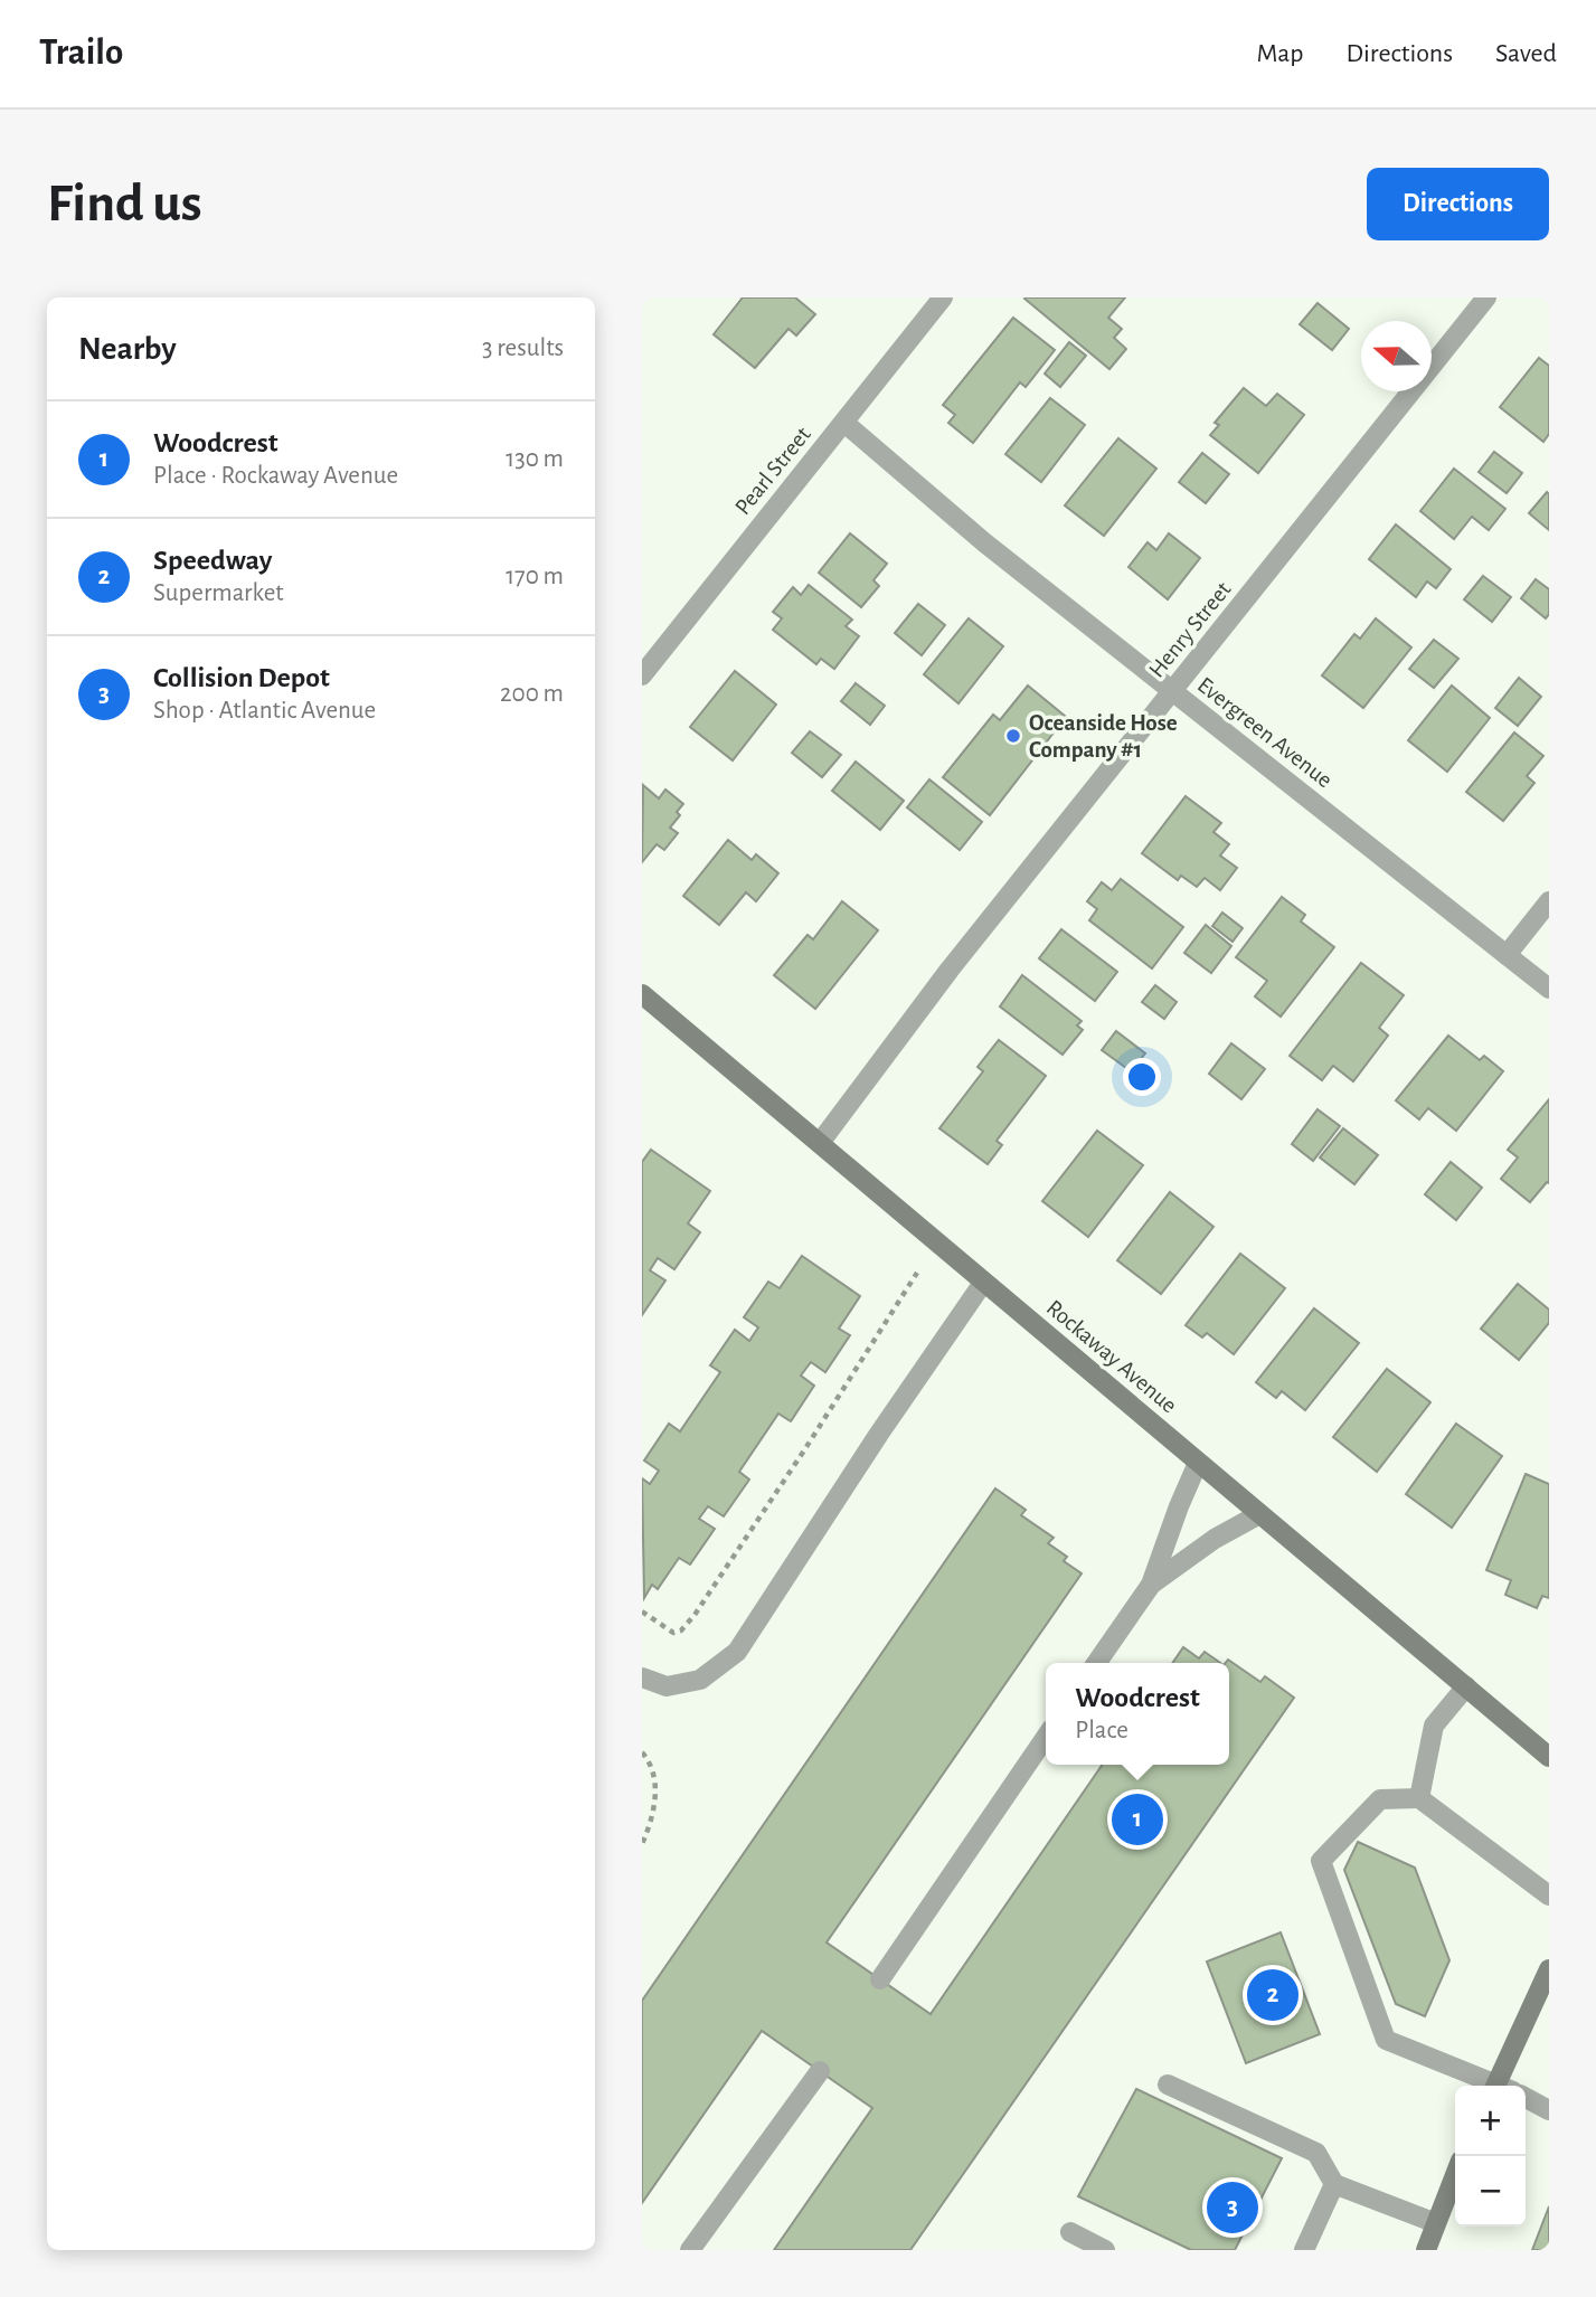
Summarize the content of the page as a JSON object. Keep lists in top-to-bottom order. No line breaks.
{"streets":{"main road":["Rockaway Avenue"],"street":["Pearl Street","Henry Street","Evergreen Avenue"]},"crossings":[["Pearl Street","Evergreen Avenue"],["Henry Street","Evergreen Avenue"],["Henry Street","Rockaway Avenue"]],"places":["Oceanside Hose Company #1"],"north":"left","page":{"header":"Trailo","nav":["Map","Directions","Saved"],"buttons":"Directions","title":"Find us","heading":["Nearby","3 results"],"list":[{"mark":"1","name":"Woodcrest","note":"Place · Rockaway Avenue","value":"130 m"},{"mark":"2","name":"Speedway","note":"Supermarket","value":"170 m"},{"mark":"3","name":"Collision Depot","note":"Shop · Atlantic Avenue","value":"200 m"}],"popup":["Woodcrest","Place"],"pins":["1","2","3"],"map_buttons":["+","−"]}}
